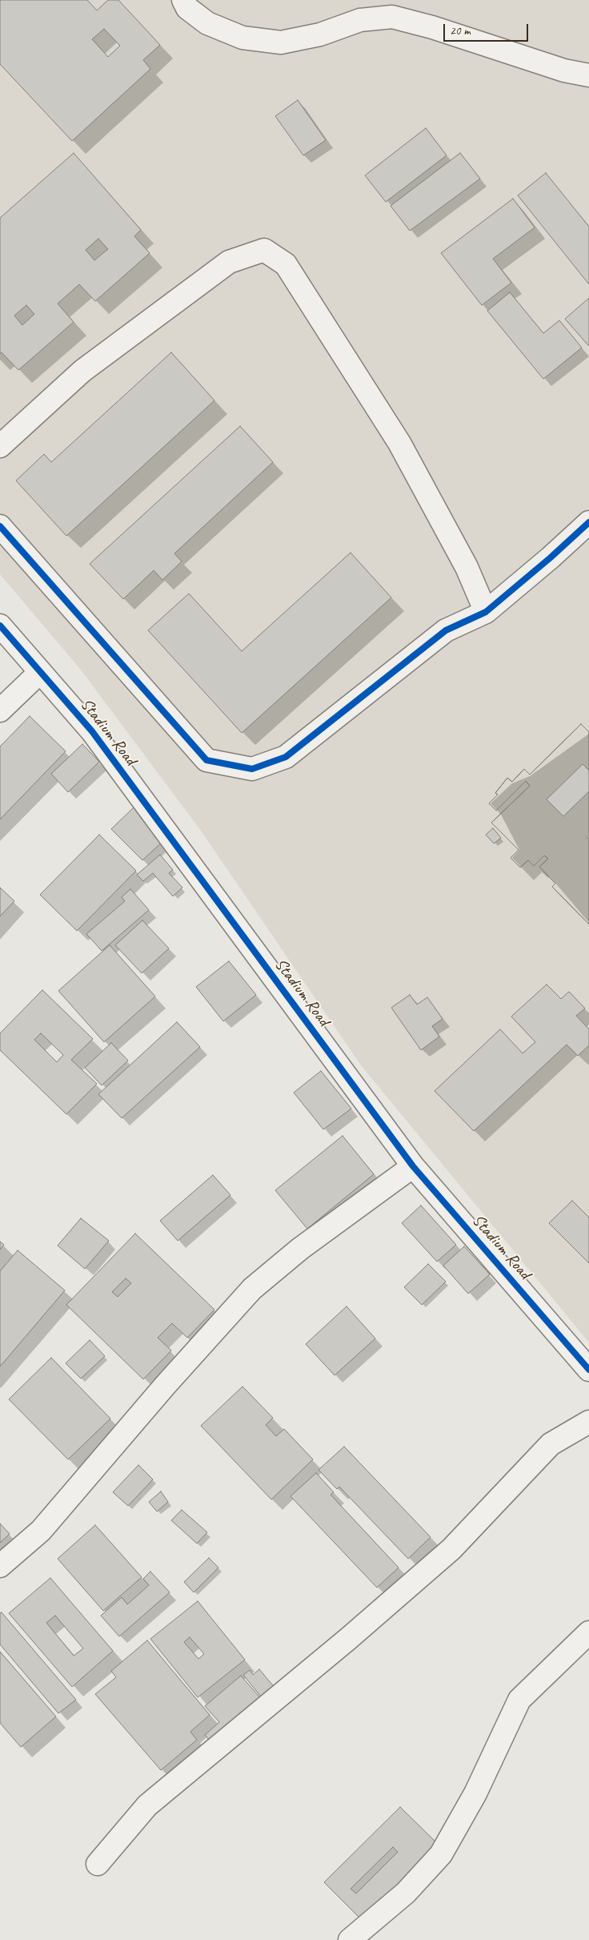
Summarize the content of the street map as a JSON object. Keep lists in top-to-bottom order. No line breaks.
{"streets":{"street":["Stadium Road"]},"scale_bar":"20 m"}
